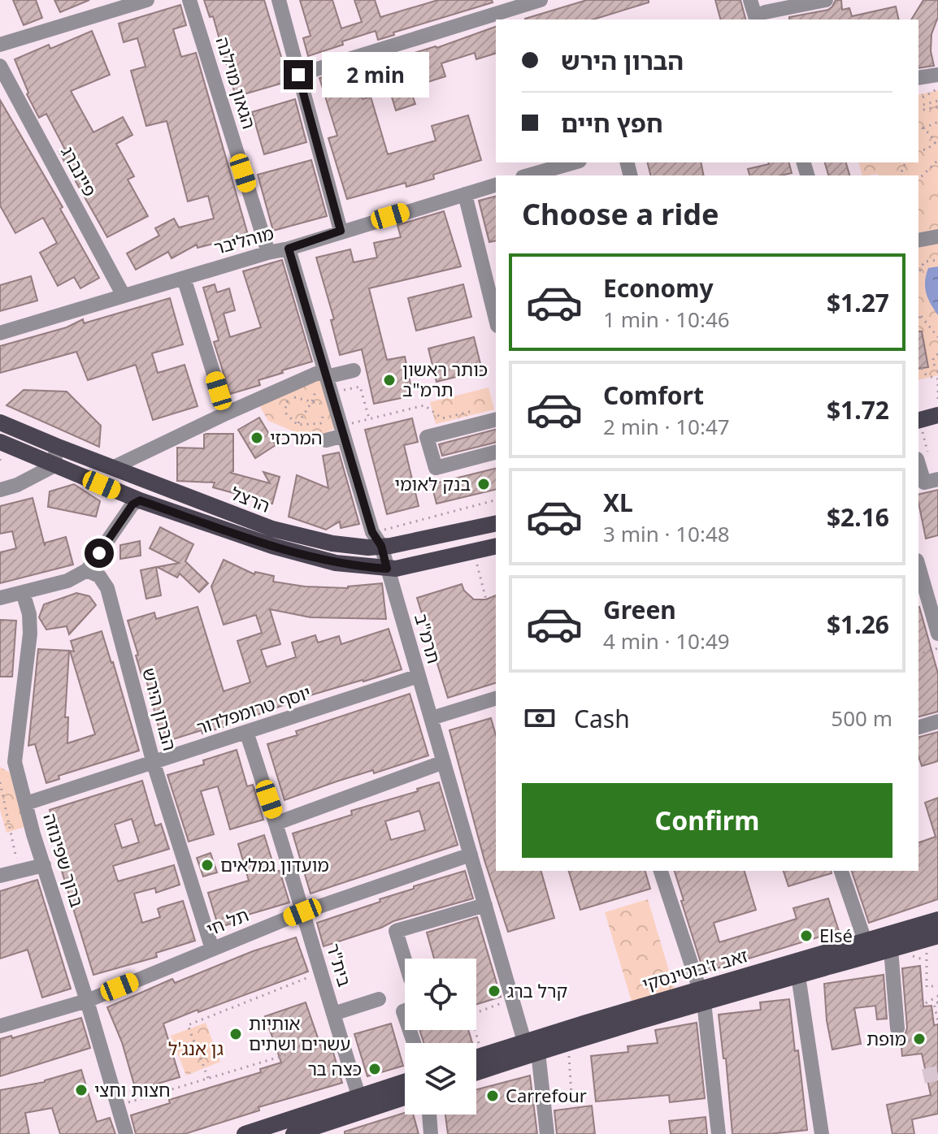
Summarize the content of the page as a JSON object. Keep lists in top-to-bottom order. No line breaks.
{"streets":{"main road":["הרצל","זאב ז'בוטינסקי"],"street":["הגאון מוילנה","פיינברג","מוהליבר","תרמ\"ב","הברון הירש","יוסף טרומפלדור","ברוך שפינוזה","תל חי","בית\"ר"]},"crossings":[["הגאון מוילנה","מוהליבר"],["פיינברג","מוהליבר"],["מוהליבר","תרמ\"ב"],["הרצל","תרמ\"ב"],["תרמ\"ב","יוסף טרומפלדור"],["תרמ\"ב","תל חי"],["תרמ\"ב","זאב ז'בוטינסקי"],["הברון הירש","יוסף טרומפלדור"],["הברון הירש","תל חי"],["יוסף טרומפלדור","ברוך שפינוזה"],["יוסף טרומפלדור","בית\"ר"],["ברוך שפינוזה","תל חי"],["תל חי","בית\"ר"]],"parks":["גן אנג'ל"],"places":["כותר ראשון תרמ\"ב","המרכזי","בנק לאומי","מועדון גמלאים","Elsé","קרל ברג","אותיות עשרים ושתים","מופת","כצה בר","חצות וחצי","Carrefour"],"page":{"banner":["הברון הירש","חפץ חיים"],"bubble":"2 min","heading":"Choose a ride","list":[{"name":"Economy","note":"1 min · 10:46","value":"$1.27"},{"name":"Comfort","note":"2 min · 10:47","value":"$1.72"},{"name":"XL","note":"3 min · 10:48","value":"$2.16"},{"name":"Green","note":"4 min · 10:49","value":"$1.26"}],"pay":["Cash","500 m"],"buttons":"Confirm"}}
